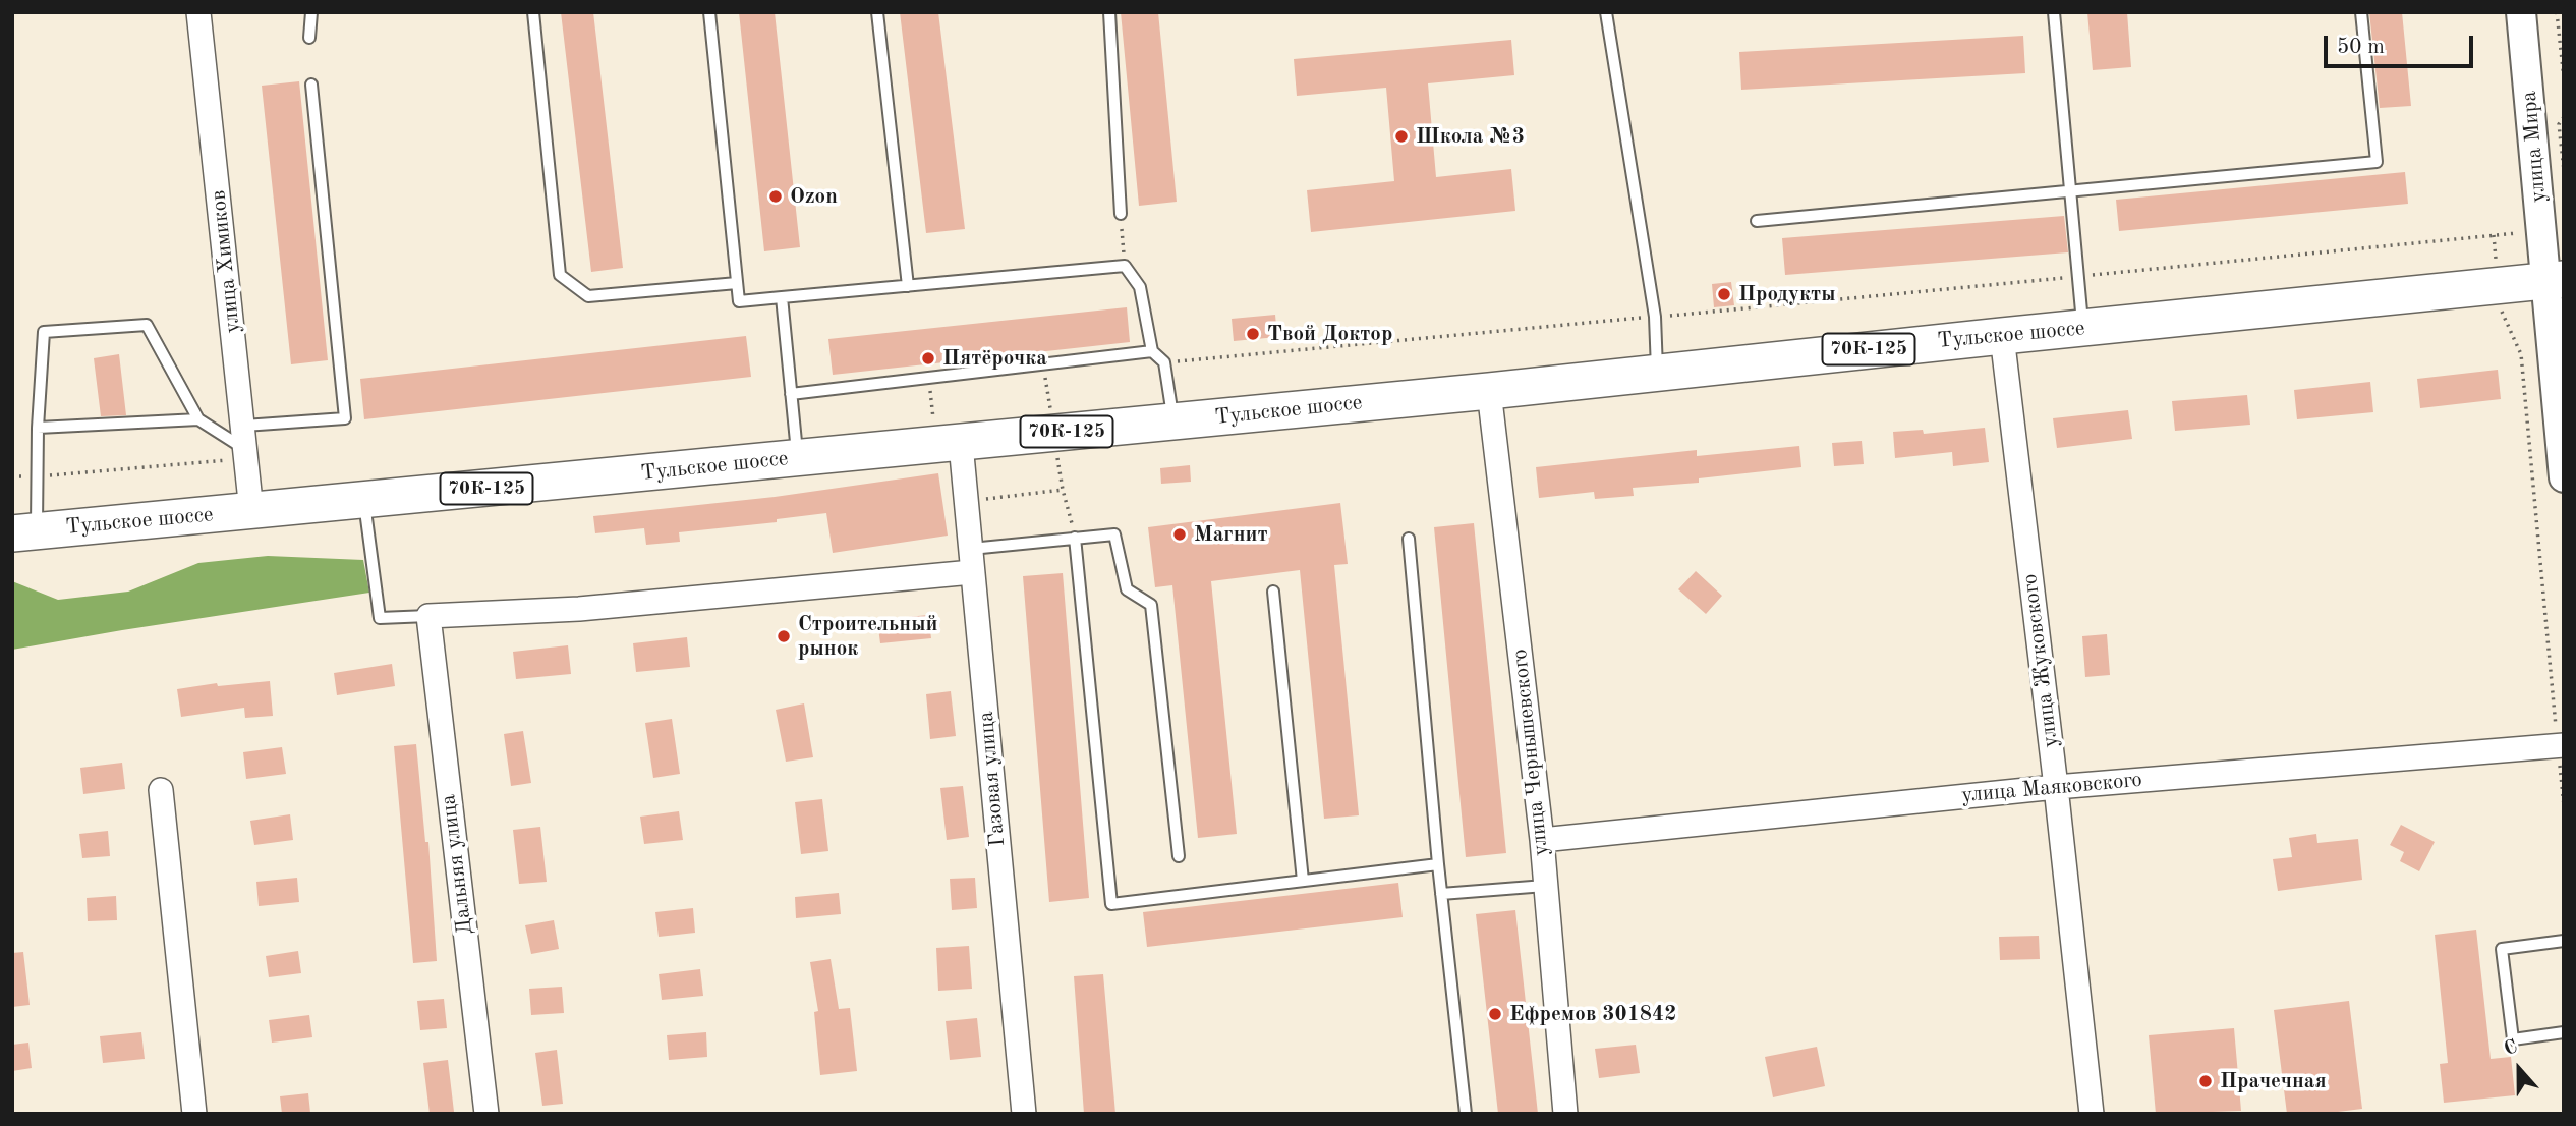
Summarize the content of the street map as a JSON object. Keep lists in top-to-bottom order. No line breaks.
{"streets":{"main road":["Тульское шоссе","70К-125"],"street":["улица Мира","улица Химиков","улица Жуковского","улица Чернышевского","Газовая улица","улица Маяковского","Дальняя улица"]},"crossings":[["улица Мира","Тульское шоссе"],["улица Химиков","Тульское шоссе"],["Тульское шоссе","улица Жуковского"],["Тульское шоссе","улица Чернышевского"],["Тульское шоссе","Газовая улица"],["улица Жуковского","улица Маяковского"],["улица Чернышевского","улица Маяковского"]],"places":["Школа №3","Ozon","Продукты","Твой Доктор","Пятёрочка","Магнит","Строительный рынок","Ефремов 301842","Прачечная"],"scale_bar":"50 m","north":"top"}
